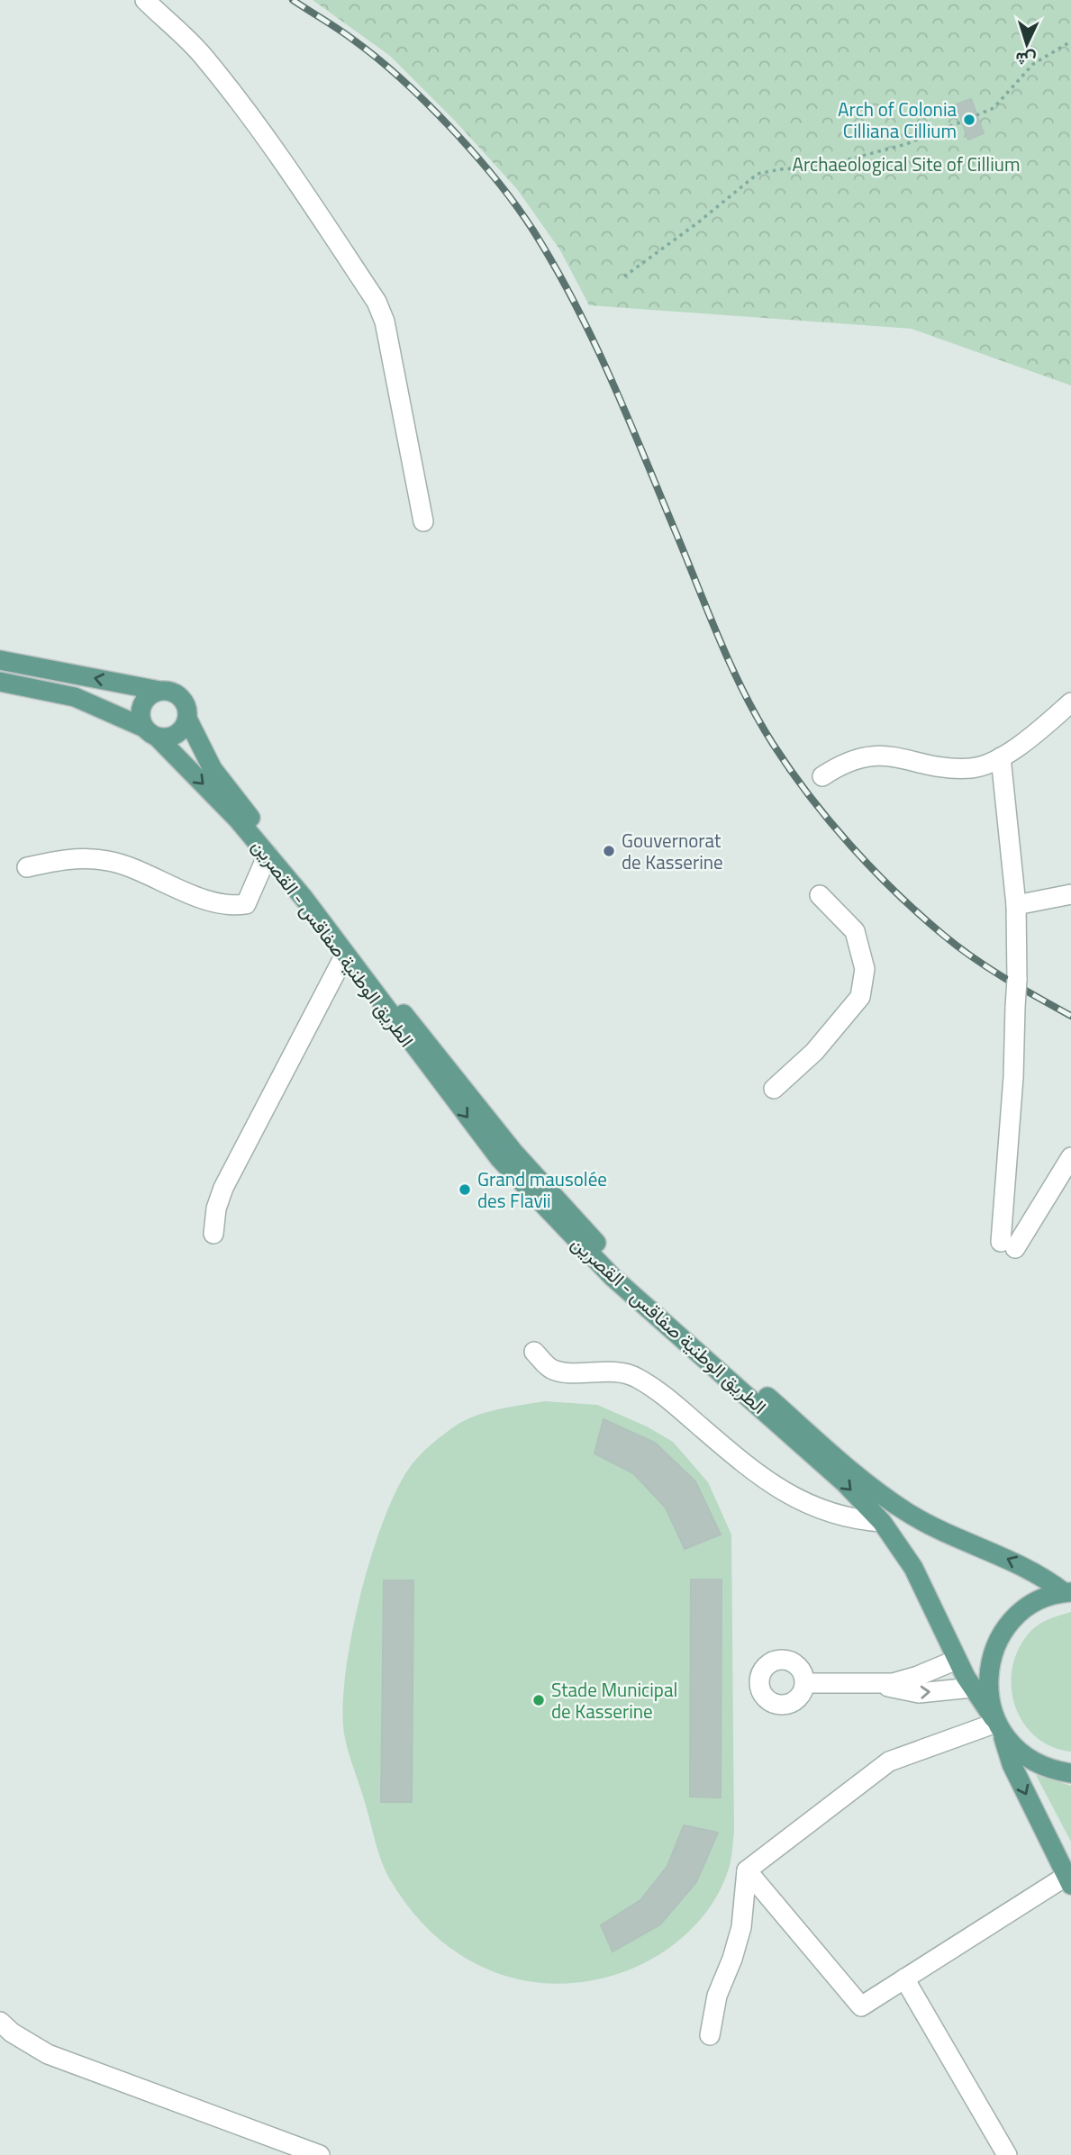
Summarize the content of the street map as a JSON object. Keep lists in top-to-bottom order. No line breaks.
{"streets":{"main road":["الطريق الوطنية صفاقس - القصرين"]},"parks":["Archaeological Site of Cillium"],"places":["Arch of Colonia Cilliana Cillium","Gouvernorat de Kasserine","Grand mausolée des Flavii","Stade Municipal de Kasserine"],"north":"bottom"}
